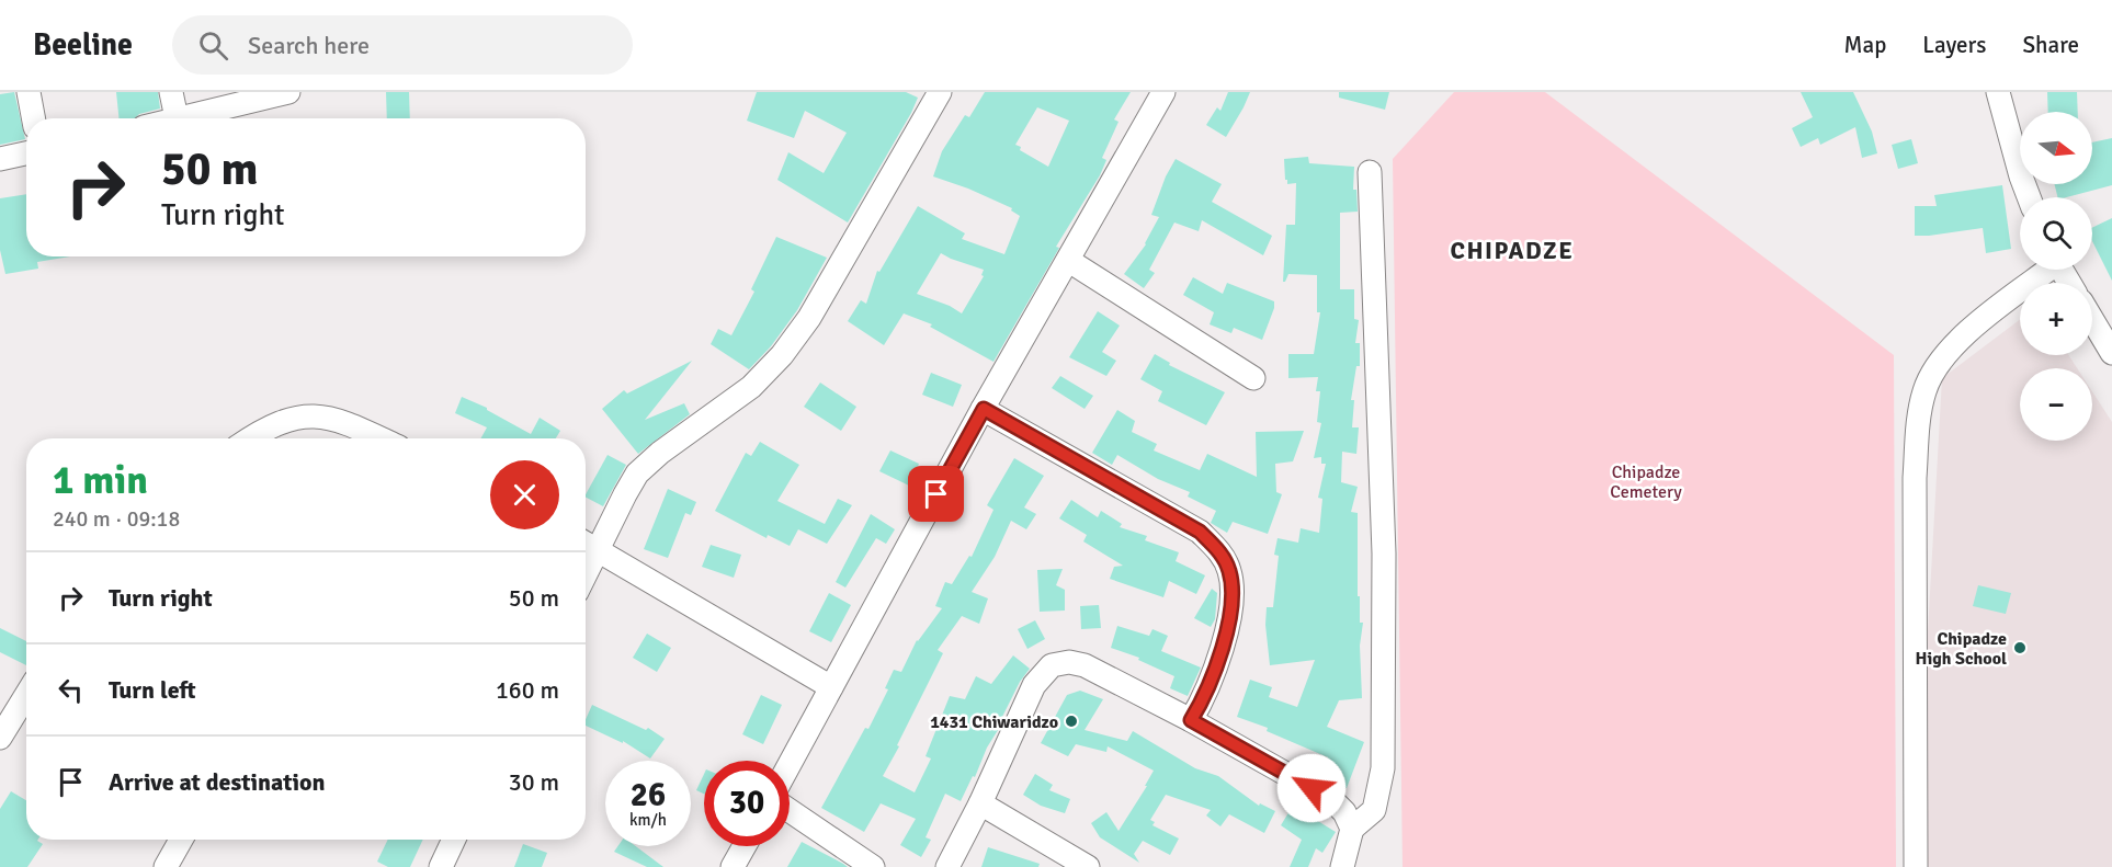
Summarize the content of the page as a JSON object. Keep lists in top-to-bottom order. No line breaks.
{"districts":["CHIPADZE"],"parks":["Chipadze Cemetery"],"places":["Chipadze High School","1431 Chiwaridzo"],"north":"right","page":{"header":"Beeline","search":"Search here","nav":["Map","Layers","Share"],"map_buttons":["+","−"],"turn":["50 m","Turn right"],"heading":["1 min","240 m · 09:18"],"list":[{"name":"Turn right","value":"50 m"},{"name":"Turn left","value":"160 m"},{"name":"Arrive at destination","value":"30 m"}],"speed":"26 km/h","limit":"30"}}
